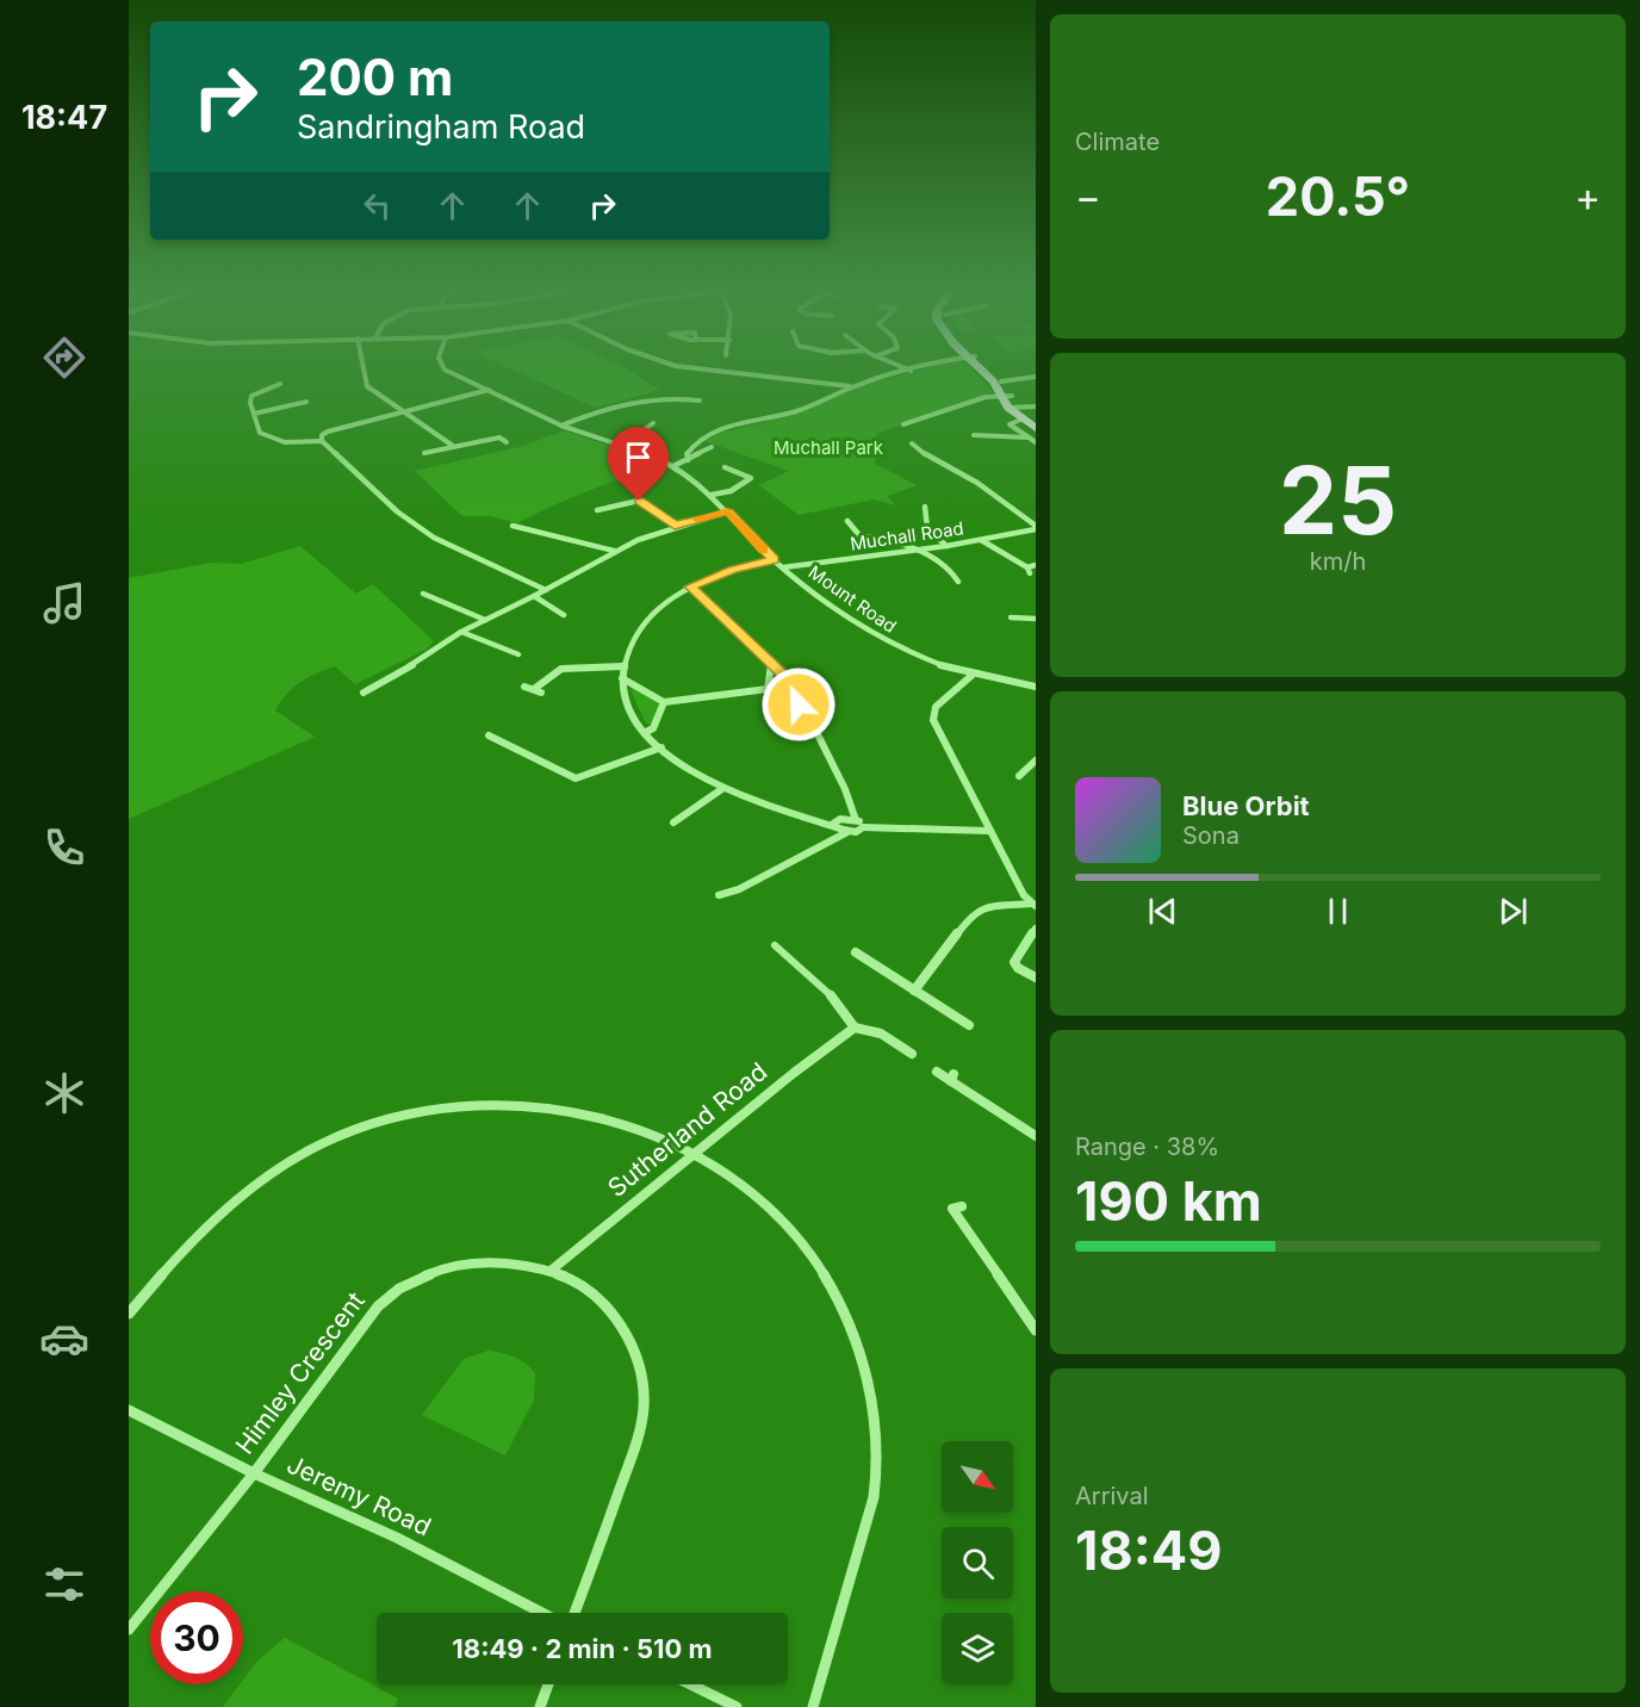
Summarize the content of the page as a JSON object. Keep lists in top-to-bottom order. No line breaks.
{"streets":{"street":["Muchall Road","Mount Road","Sutherland Road","Himley Crescent","Jeremy Road"]},"crossings":[["Muchall Road","Mount Road"],["Sutherland Road","Himley Crescent"],["Himley Crescent","Jeremy Road"]],"parks":["Muchall Park"],"north":"bottom right","page":{"tabs":"18:47","tile":["Climate",["25","km/h"],["Range · 38%","190 km"],["Arrival","18:49"]],"turn":["200 m","Sandringham Road"],"heat":["−","20.5°","+"],"song":["Blue Orbit","Sona"],"limit":"30","trip":"18:49 · 2 min · 510 m"}}
